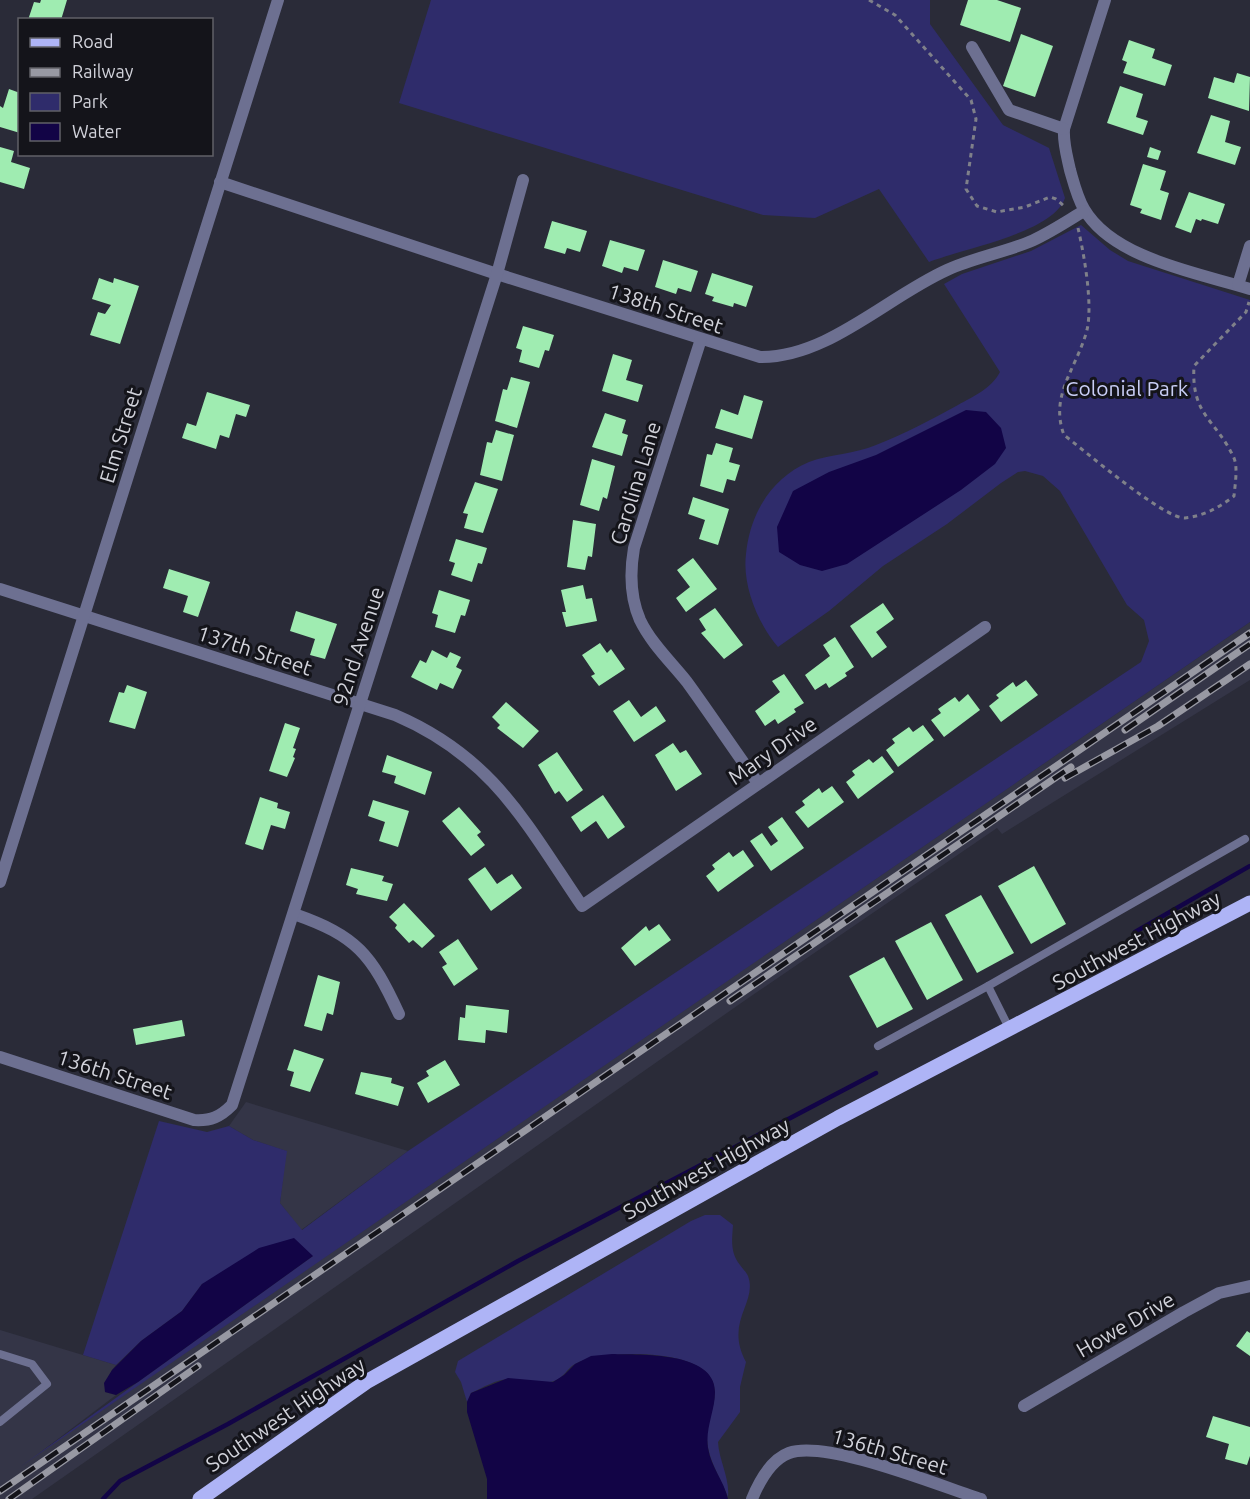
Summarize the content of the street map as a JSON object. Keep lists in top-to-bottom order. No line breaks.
{"streets":{"main road":["Southwest Highway"],"street":["138th Street","Elm Street","Carolina Lane","92nd Avenue","137th Street","Mary Drive","136th Street","Howe Drive"]},"crossings":[["138th Street","Elm Street"],["138th Street","Carolina Lane"],["138th Street","92nd Avenue"],["Elm Street","137th Street"],["Carolina Lane","Mary Drive"],["92nd Avenue","137th Street"],["92nd Avenue","136th Street"],["137th Street","Mary Drive"]],"parks":["Colonial Park"],"legend":["Road","Railway","Park","Water"]}
